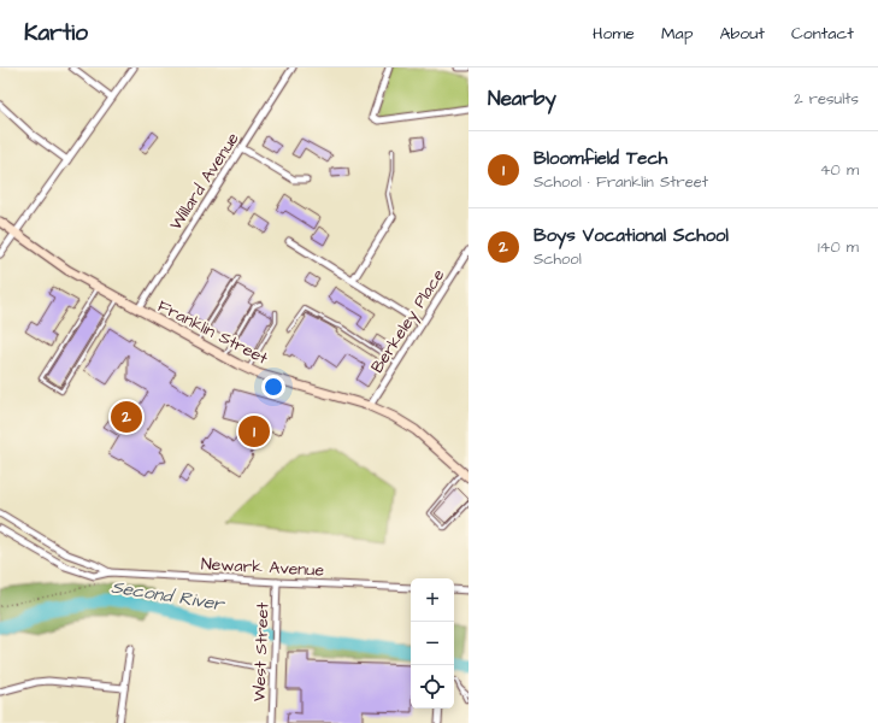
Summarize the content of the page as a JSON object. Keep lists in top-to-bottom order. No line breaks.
{"streets":{"main road":["Franklin Street"],"street":["Willard Avenue","Berkeley Place","Newark Avenue","West Street"]},"crossings":[["Willard Avenue","Franklin Street"],["Berkeley Place","Franklin Street"],["Newark Avenue","West Street"]],"water":["Second River"],"page":{"header":"Kartio","nav":["Home","Map","About","Contact"],"heading":["Nearby","2 results"],"list":[{"mark":"1","name":"Bloomfield Tech","note":"School · Franklin Street","value":"40 m"},{"mark":"2","name":"Boys Vocational School","note":"School","value":"140 m"}],"pins":["2","1"],"map_buttons":["+","−"]}}
